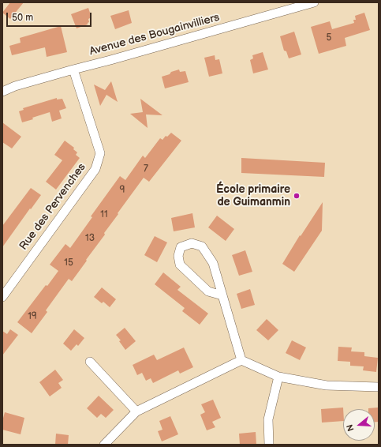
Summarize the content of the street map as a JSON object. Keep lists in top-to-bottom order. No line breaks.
{"streets":{"street":["Avenue des Bougainvilliers","Rue des Pervenches"]},"crossings":[["Avenue des Bougainvilliers","Rue des Pervenches"]],"places":["École primaire de Guimanmin"],"house_numbers":["5","7","9","11","13","15","19"],"scale_bar":"50 m","north":"left"}
